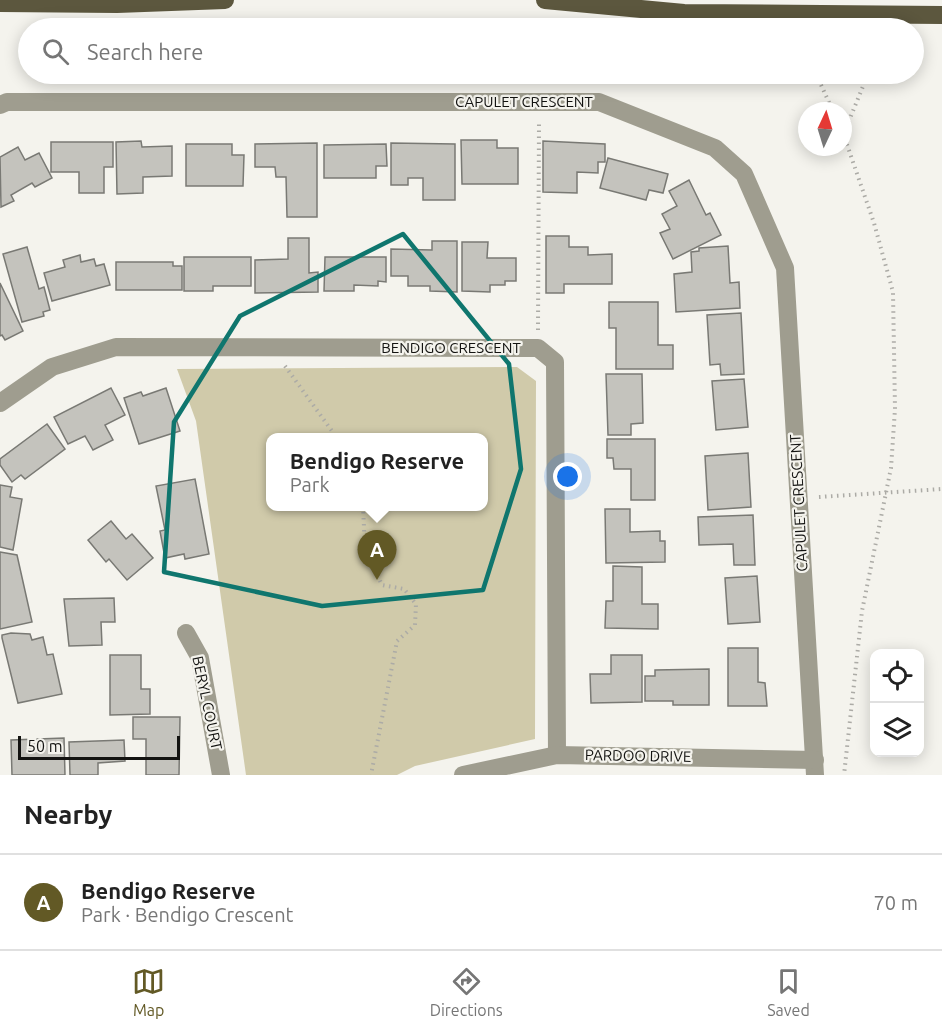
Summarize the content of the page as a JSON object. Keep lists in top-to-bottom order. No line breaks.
{"streets":{"street":["CAPULET CRESCENT","BENDIGO CRESCENT","BERYL COURT","PARDOO DRIVE"]},"crossings":[["CAPULET CRESCENT","PARDOO DRIVE"],["BENDIGO CRESCENT","PARDOO DRIVE"]],"scale_bar":"50 m","north":"top","page":{"search":"Search here","popup":["Bendigo Reserve","Park"],"pins":"A","scale":"50 m","heading":"Nearby","list":[{"mark":"A","name":"Bendigo Reserve","note":"Park · Bendigo Crescent","value":"70 m"}],"nav":["Map","Directions","Saved"]}}
